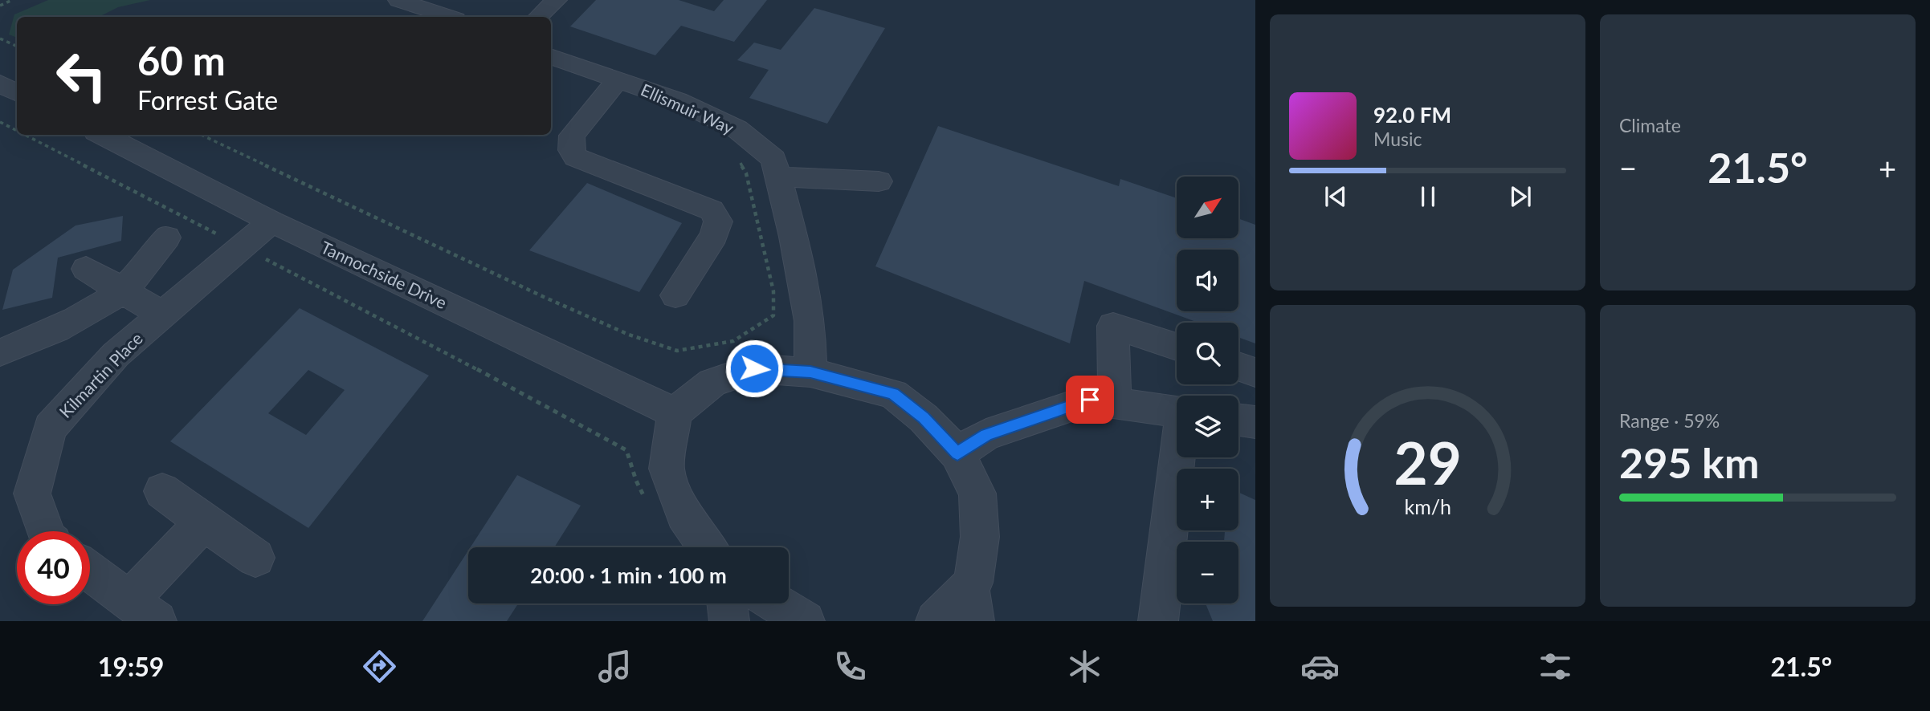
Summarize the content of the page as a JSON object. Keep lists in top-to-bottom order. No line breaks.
{"streets":{"street":["Ellismuir Way","Tannochside Drive","Kilmartin Place"]},"crossings":[["Tannochside Drive","Kilmartin Place"]],"north":"top right","page":{"tile":["Climate",["Range · 59%","295 km"]],"turn":["60 m","Forrest Gate"],"song":["92.0 FM","Music"],"heat":["−","21.5°","+"],"map_buttons":["+","−"],"limit":"40","trip":"20:00 · 1 min · 100 m","tabs":["19:59","21.5°"],"gauge":["29","km/h"]}}
